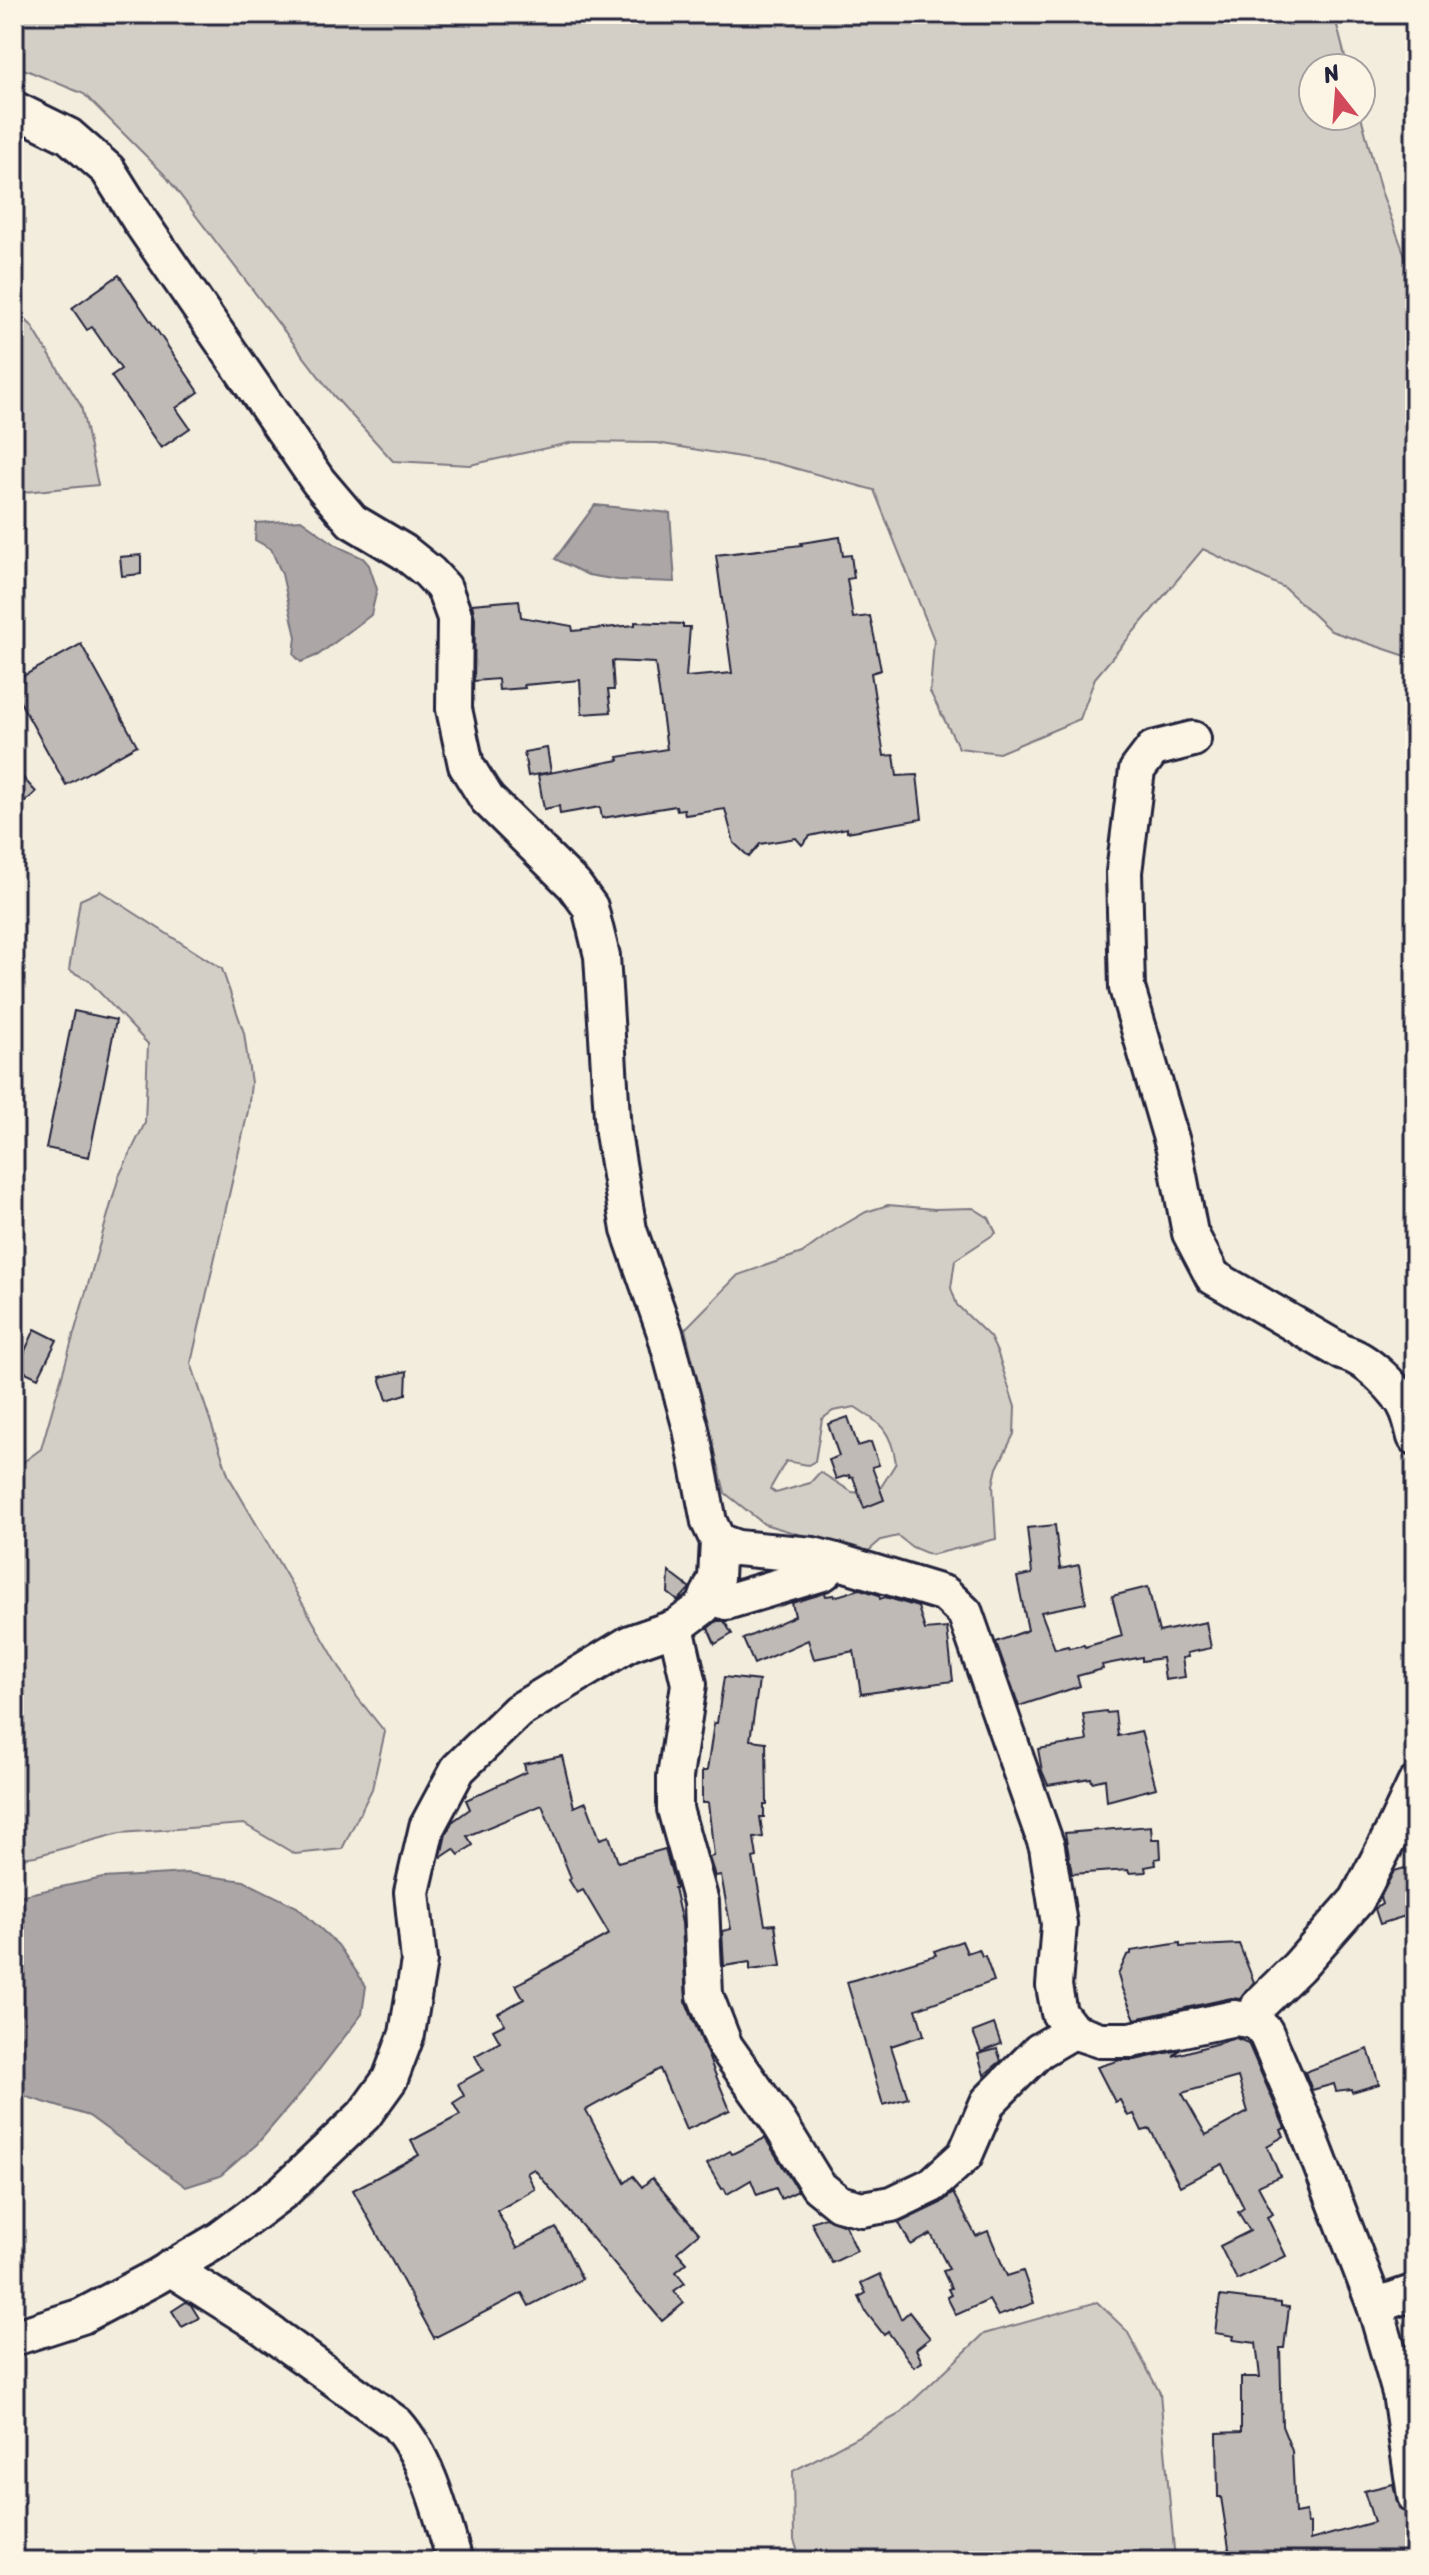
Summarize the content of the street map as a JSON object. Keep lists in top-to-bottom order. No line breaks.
{"north":"top"}
